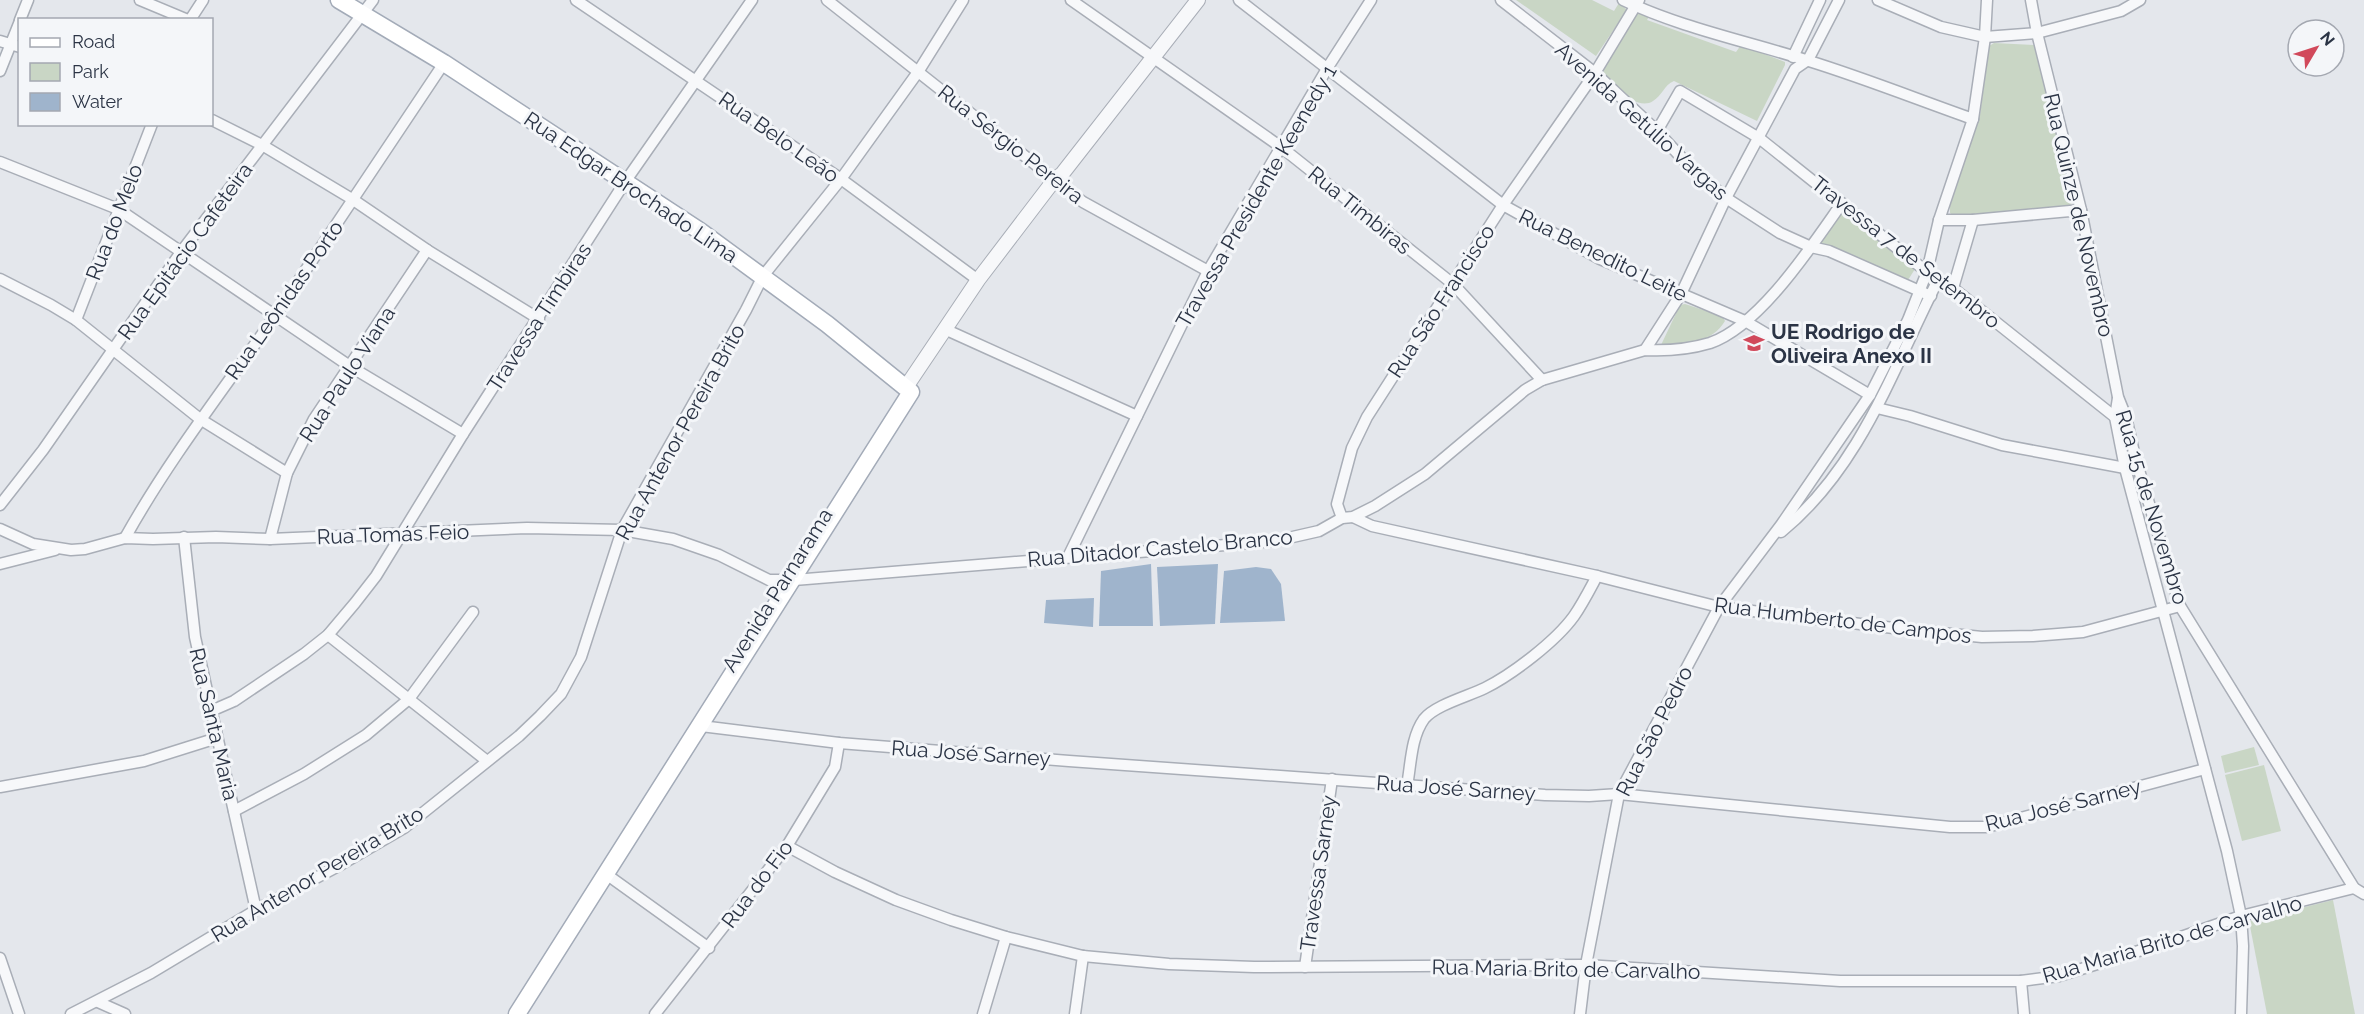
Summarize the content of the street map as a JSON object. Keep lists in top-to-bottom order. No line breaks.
{"streets":{"main road":["Rua Edgar Brochado Lima","Avenida Parnarama"],"street":["Avenida Getúlio Vargas","Rua Belo Leão","Rua Sérgio Pereira","Travessa Presidente Keenedy 1","Rua Timbiras","Rua Quinze de Novembro","Rua do Melo","Rua Epitácio Cafeteira","Travessa 7 de Setembro","Rua Benedito Leite","Rua Leônidas Porto","Rua São Francisco","Travessa Timbiras","Rua Paulo Viana","Rua Antenor Pereira Brito","Rua 15 de Novembro","Rua Tomás Feio","Rua Ditador Castelo Branco","Rua Humberto de Campos","Rua Santa Maria","Rua São Pedro","Rua José Sarney","Travessa Sarney","Rua do Fio","Rua Maria Brito de Carvalho"]},"crossings":[["Avenida Getúlio Vargas","Travessa 7 de Setembro"],["Avenida Getúlio Vargas","Rua São Francisco"],["Avenida Getúlio Vargas","Rua Ditador Castelo Branco"],["Avenida Getúlio Vargas","Rua São Pedro"],["Rua Belo Leão","Travessa Timbiras"],["Rua Belo Leão","Rua Antenor Pereira Brito"],["Rua Belo Leão","Avenida Parnarama"],["Rua Sérgio Pereira","Travessa Presidente Keenedy 1"],["Rua Sérgio Pereira","Rua Antenor Pereira Brito"],["Rua Sérgio Pereira","Avenida Parnarama"],["Rua Edgar Brochado Lima","Rua Epitácio Cafeteira"],["Rua Edgar Brochado Lima","Rua Leônidas Porto"],["Rua Edgar Brochado Lima","Travessa Timbiras"],["Rua Edgar Brochado Lima","Rua Antenor Pereira Brito"],["Rua Edgar Brochado Lima","Avenida Parnarama"],["Travessa Presidente Keenedy 1","Rua Timbiras"],["Travessa Presidente Keenedy 1","Rua Benedito Leite"],["Travessa Presidente Keenedy 1","Rua Ditador Castelo Branco"],["Rua Timbiras","Rua São Francisco"],["Rua Timbiras","Rua Ditador Castelo Branco"],["Rua Timbiras","Avenida Parnarama"],["Rua Quinze de Novembro","Rua 15 de Novembro"],["Travessa 7 de Setembro","Rua 15 de Novembro"],["Travessa 7 de Setembro","Rua Ditador Castelo Branco"],["Travessa 7 de Setembro","Rua São Pedro"],["Rua Benedito Leite","Rua São Francisco"],["Rua Benedito Leite","Rua Ditador Castelo Branco"],["Rua Benedito Leite","Rua São Pedro"],["Rua Leônidas Porto","Rua Tomás Feio"],["Rua São Francisco","Rua Ditador Castelo Branco"],["Rua São Francisco","Rua Humberto de Campos"],["Travessa Timbiras","Rua Tomás Feio"],["Travessa Timbiras","Rua Santa Maria"],["Rua Paulo Viana","Rua Tomás Feio"],["Rua Antenor Pereira Brito","Rua Tomás Feio"],["Rua Antenor Pereira Brito","Rua Santa Maria"],["Rua 15 de Novembro","Rua Humberto de Campos"],["Rua 15 de Novembro","Rua José Sarney"],["Rua 15 de Novembro","Rua Maria Brito de Carvalho"],["Rua Tomás Feio","Rua Ditador Castelo Branco"],["Rua Tomás Feio","Avenida Parnarama"],["Rua Tomás Feio","Rua Santa Maria"],["Rua Ditador Castelo Branco","Avenida Parnarama"],["Rua Ditador Castelo Branco","Rua Humberto de Campos"],["Avenida Parnarama","Rua José Sarney"],["Rua Humberto de Campos","Rua São Pedro"],["Rua São Pedro","Rua José Sarney"],["Rua São Pedro","Rua Maria Brito de Carvalho"],["Rua José Sarney","Travessa Sarney"],["Rua José Sarney","Rua do Fio"],["Travessa Sarney","Rua Maria Brito de Carvalho"],["Rua do Fio","Rua Maria Brito de Carvalho"]],"places":{"school or university":["UE Rodrigo de Oliveira Anexo II"]},"legend":["Road","Park","Water"],"north":"top right"}
